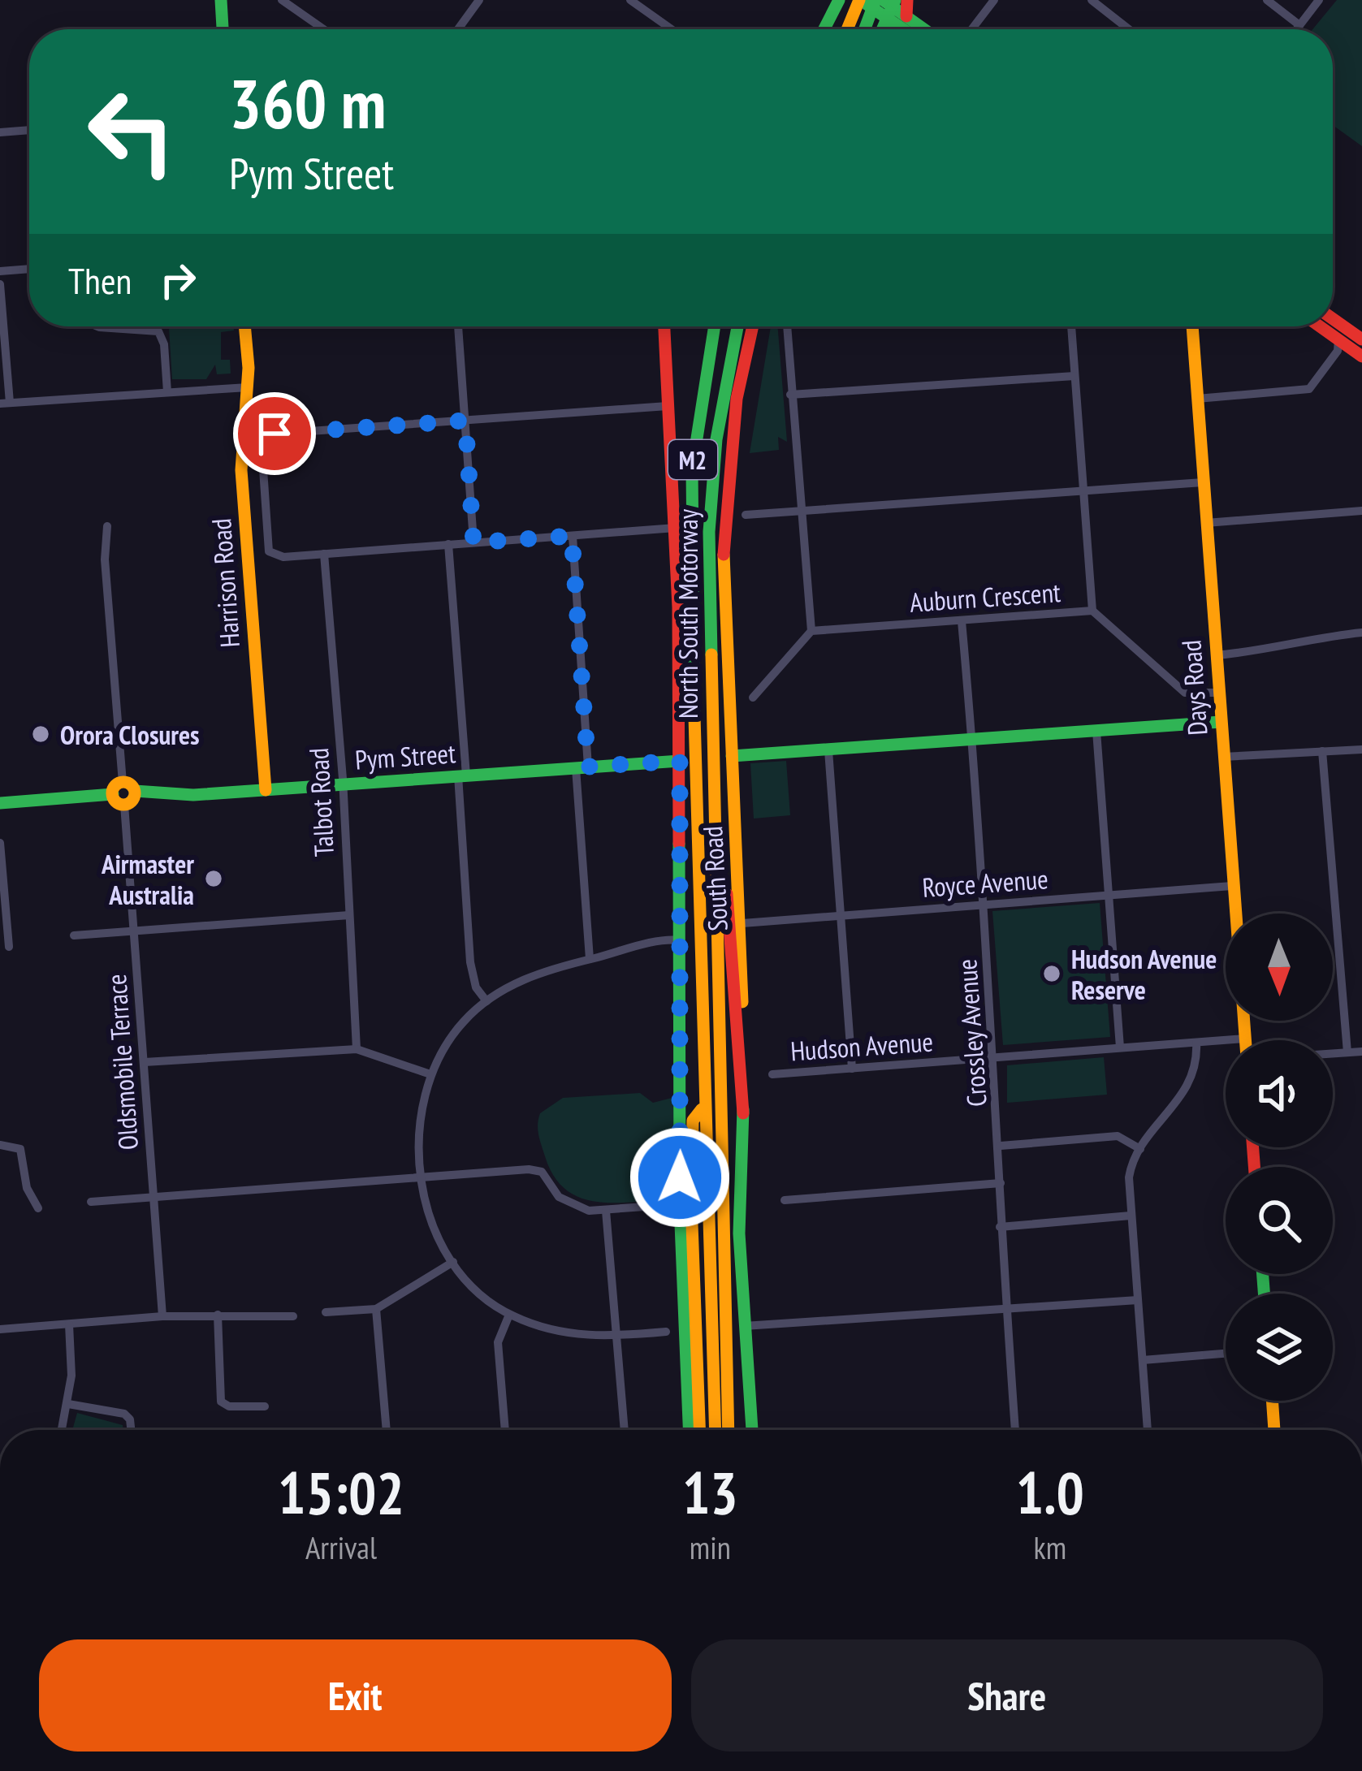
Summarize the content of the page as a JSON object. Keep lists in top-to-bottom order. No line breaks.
{"streets":{"main road":["M2","Harrison Road","North South Motorway","Days Road","Pym Street","South Road"],"street":["Auburn Crescent","Talbot Road","Royce Avenue","Crossley Avenue","Hudson Avenue","Oldsmobile Terrace"]},"crossings":[["Harrison Road","Pym Street"],["Auburn Crescent","Days Road"],["Auburn Crescent","Crossley Avenue"],["Days Road","Royce Avenue"],["Days Road","Hudson Avenue"],["Pym Street","Talbot Road"],["Pym Street","South Road"],["South Road","Royce Avenue"],["Royce Avenue","Crossley Avenue"],["Crossley Avenue","Hudson Avenue"]],"places":["Orora Closures","Airmaster Australia","Hudson Avenue Reserve"],"north":"bottom","page":{"turn":["360 m","Pym Street"],"then":"Then","eta":["15:02","Arrival","13","min","1.0","km"],"buttons":["Exit","Share"]}}
